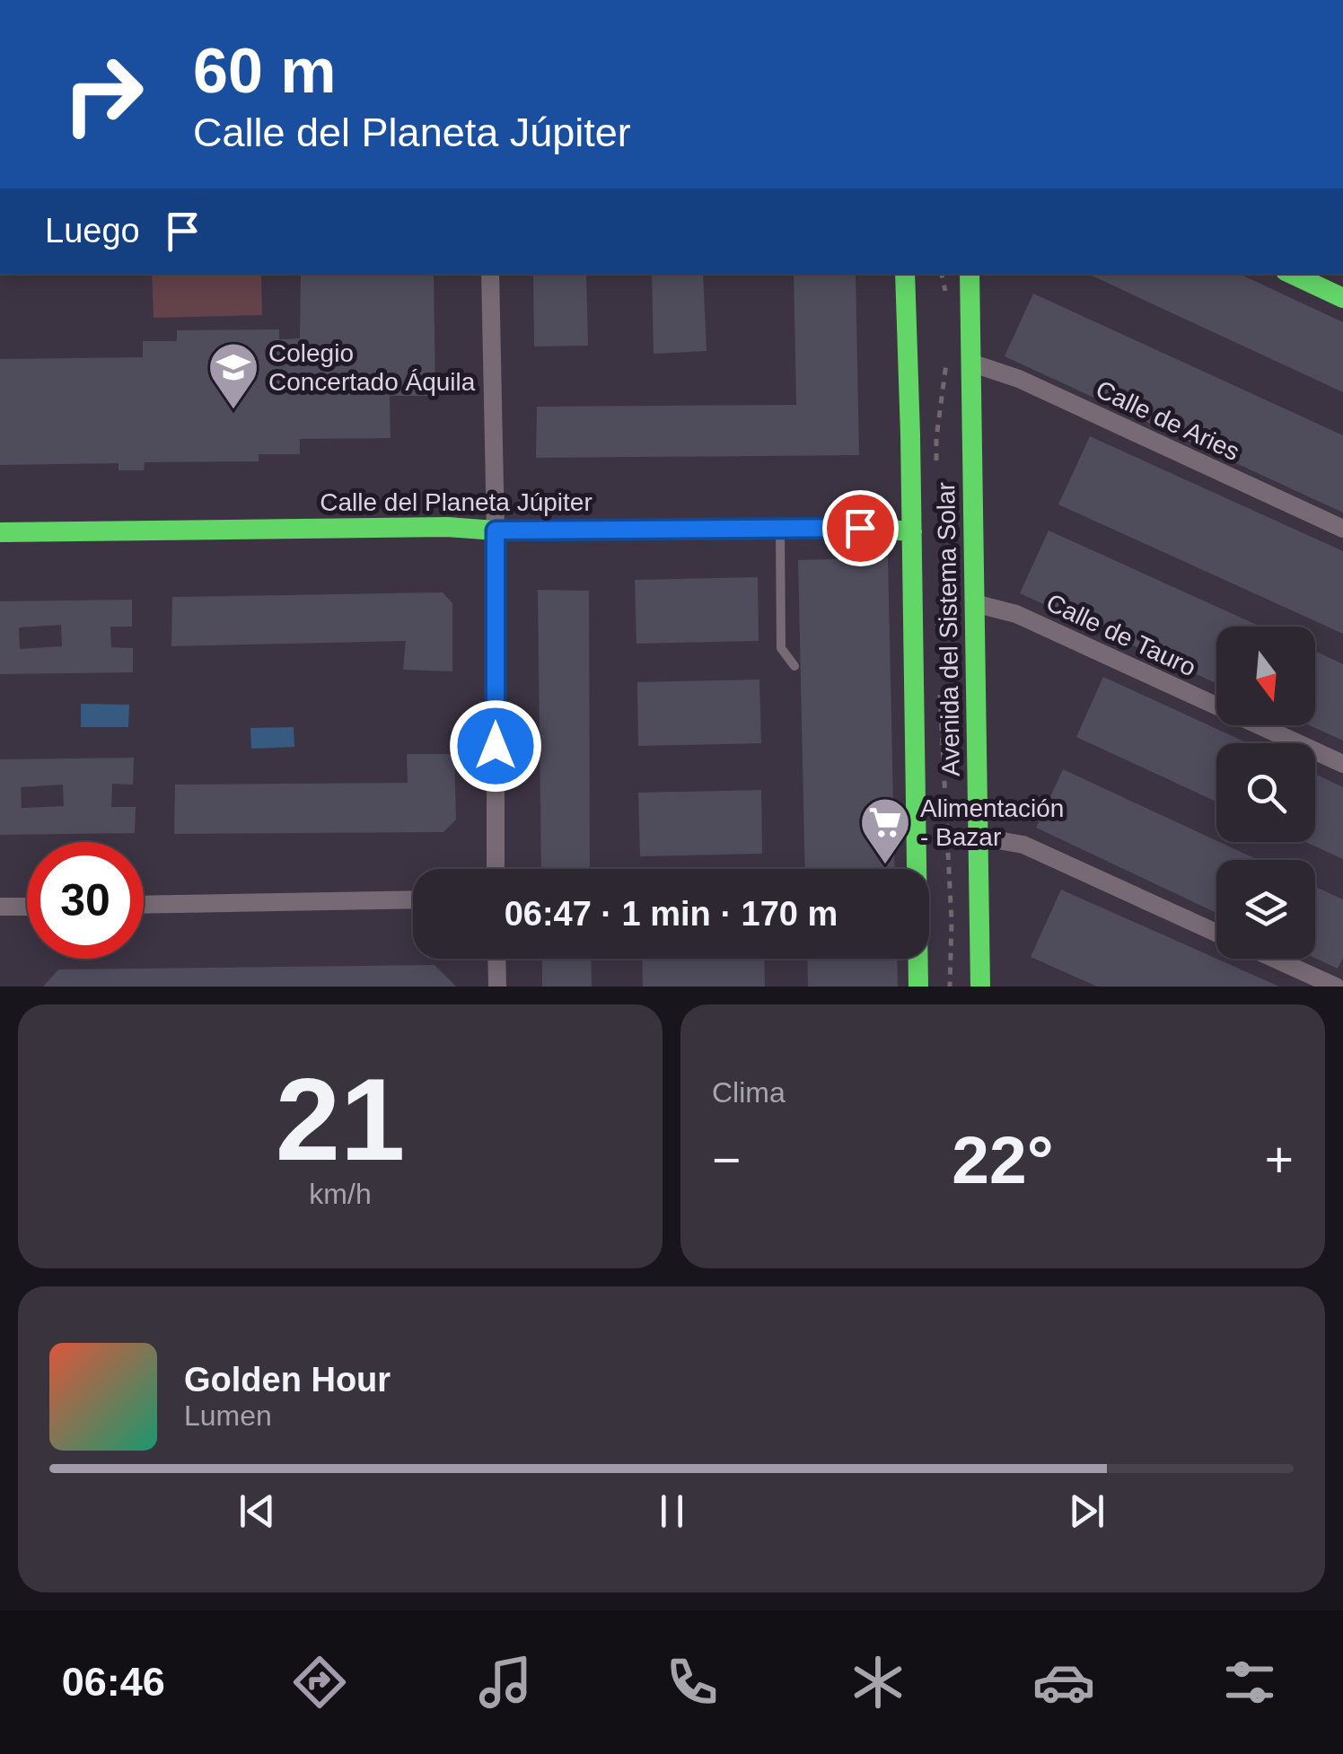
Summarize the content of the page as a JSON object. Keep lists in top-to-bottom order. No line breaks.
{"streets":{"street":["Calle de Aries","Calle del Planeta Júpiter","Avenida del Sistema Solar","Calle de Tauro"]},"crossings":[["Calle de Aries","Avenida del Sistema Solar"],["Calle del Planeta Júpiter","Avenida del Sistema Solar"],["Avenida del Sistema Solar","Calle de Tauro"]],"places":{"school or university":["Colegio Concertado Áquila"],"supermarket":["Alimentación - Bazar"]},"north":"bottom","page":{"turn":["60 m","Calle del Planeta Júpiter"],"then":"Luego","limit":"30","trip":"06:47 · 1 min · 170 m","tile":[["21","km/h"],"Clima"],"heat":["−","22°","+"],"song":["Golden Hour","Lumen"],"tabs":"06:46"}}
